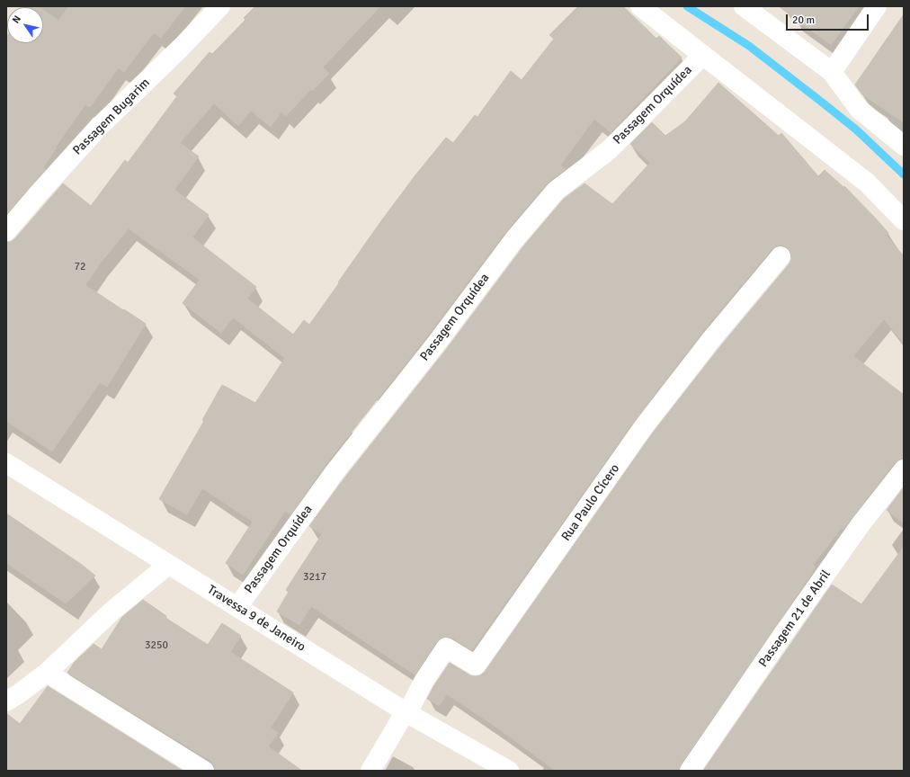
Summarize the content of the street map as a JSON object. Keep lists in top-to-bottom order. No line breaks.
{"streets":{"street":["Passagem Orquídea","Passagem Bugarim","Rua Paulo Cícero","Travessa 9 de Janeiro","Passagem 21 de Abril"]},"crossings":[["Passagem Orquídea","Travessa 9 de Janeiro"],["Rua Paulo Cícero","Travessa 9 de Janeiro"]],"house_numbers":["72","3217","3250"],"scale_bar":"20 m","north":"top left"}
